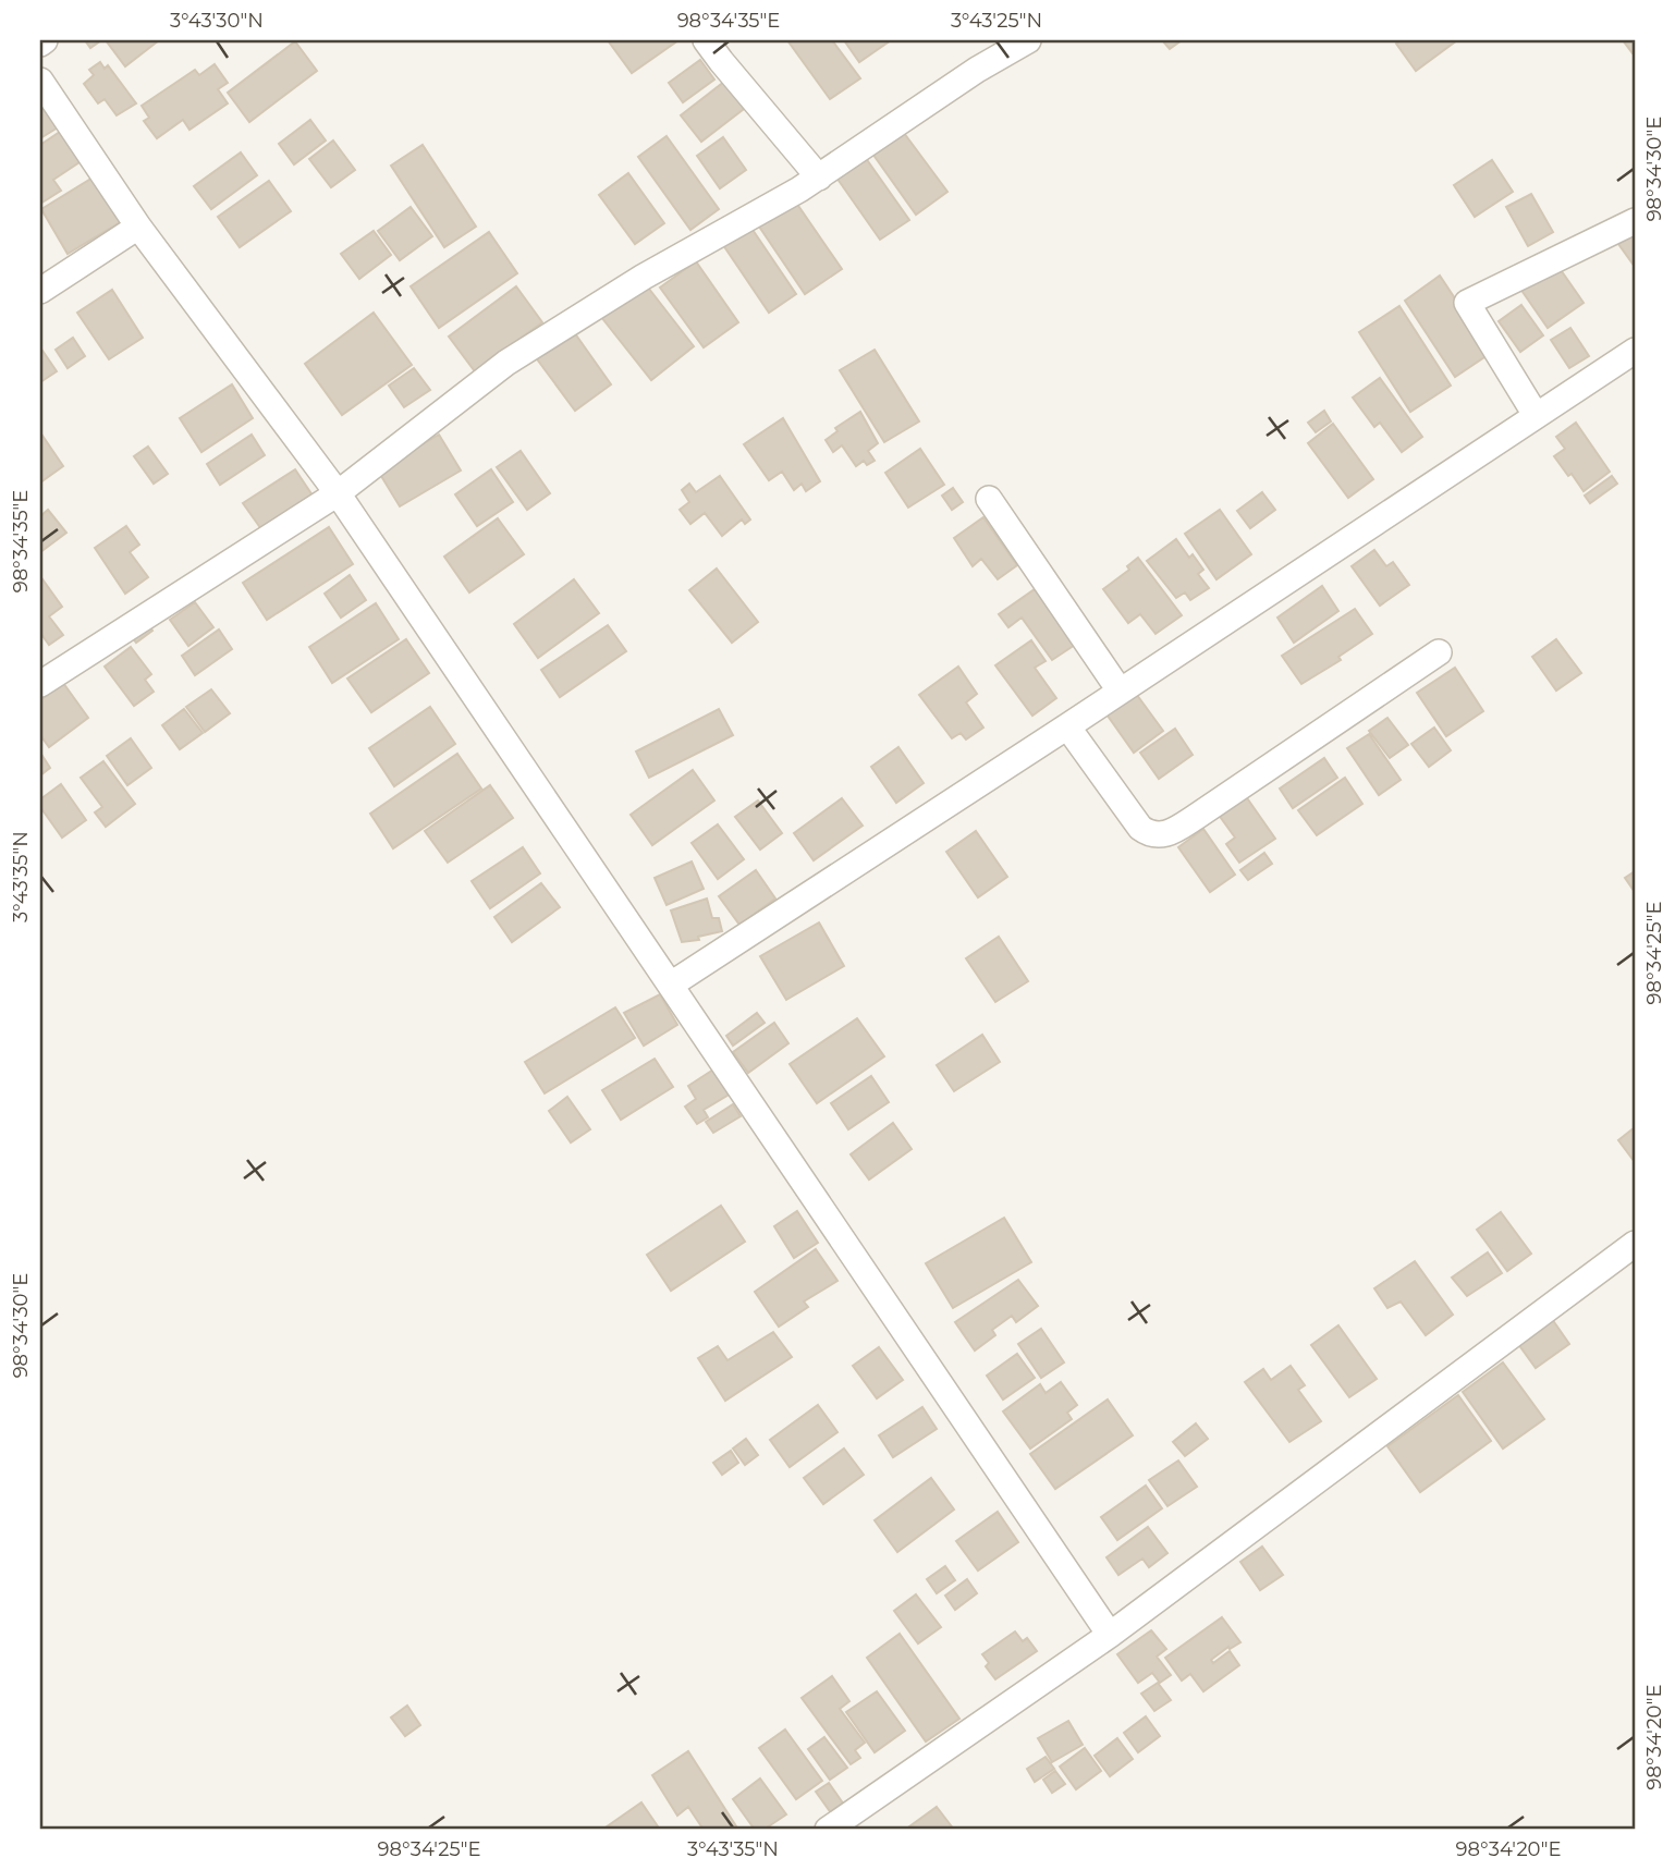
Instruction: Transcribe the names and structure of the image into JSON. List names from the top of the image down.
{
  "coordinates": [
    "3°43'30\"N",
    "98°34'35\"E",
    "3°43'25\"N",
    "98°34'30\"E",
    "3°43'35\"N",
    "98°34'25\"E",
    "98°34'20\"E"
  ]
}
